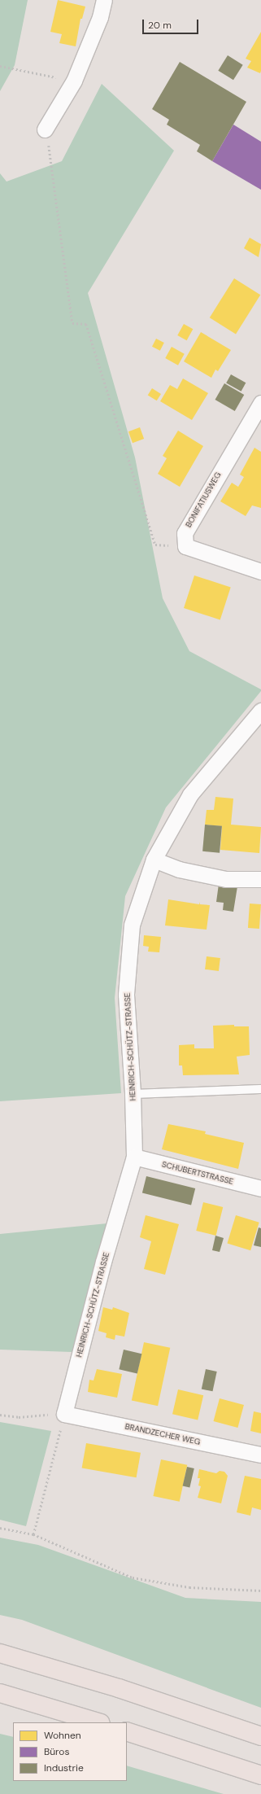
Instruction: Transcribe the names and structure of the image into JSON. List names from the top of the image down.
{
  "streets": {
    "street": [
      "BONIFATIUSWEG",
      "HEINRICH-SCHÜTZ-STRASSE",
      "SCHUBERTSTRASSE",
      "BRANDZECHER WEG"
    ]
  },
  "crossings": [
    ["HEINRICH-SCHÜTZ-STRASSE", "SCHUBERTSTRASSE"],
    ["HEINRICH-SCHÜTZ-STRASSE", "BRANDZECHER WEG"]
  ],
  "legend": ["Wohnen", "Büros", "Industrie"],
  "scale_bar": "20 m"
}
